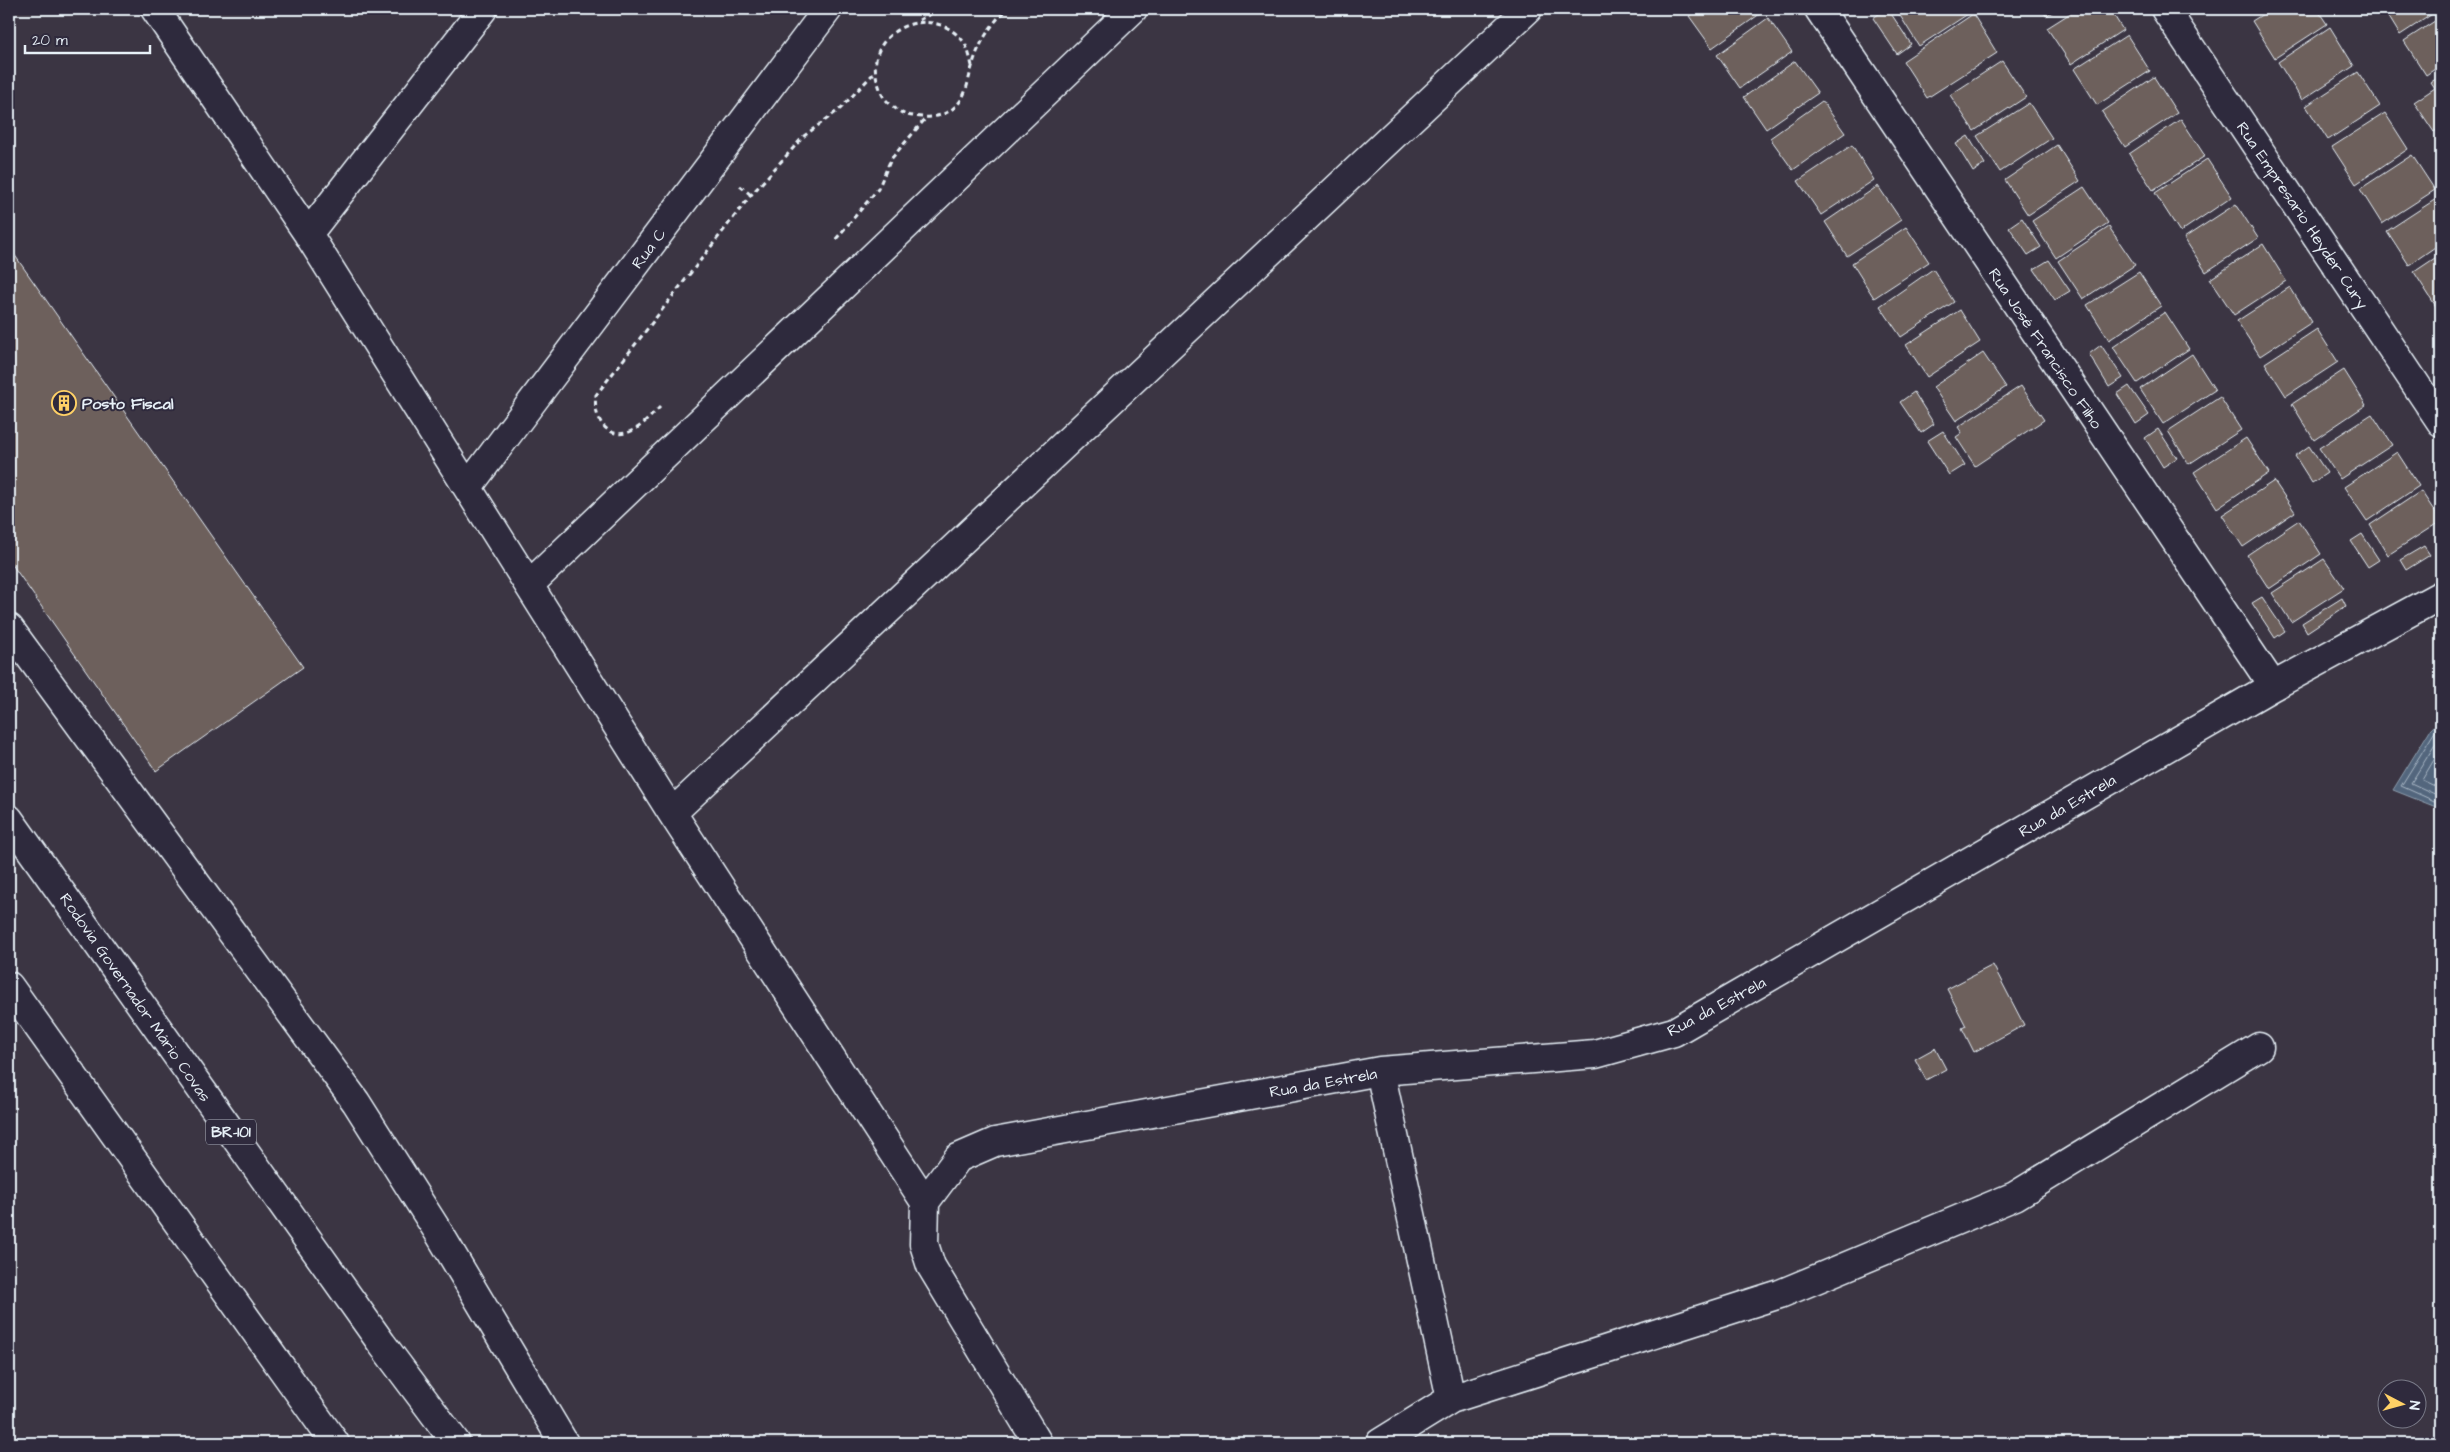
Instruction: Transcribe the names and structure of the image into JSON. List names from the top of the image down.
{
  "streets": {
    "main road": [
      "Rua Empresario Heyder Cury",
      "Rua C",
      "Rua José Francisco Filho",
      "Rua da Estrela",
      "Rodovia Governador Mário Covas",
      "BR-101"
    ]
  },
  "crossings": [
    ["Rua José Francisco Filho", "Rua da Estrela"]
  ],
  "places": {
    "building": ["Posto Fiscal"]
  },
  "scale_bar": "20 m",
  "north": "right"
}
